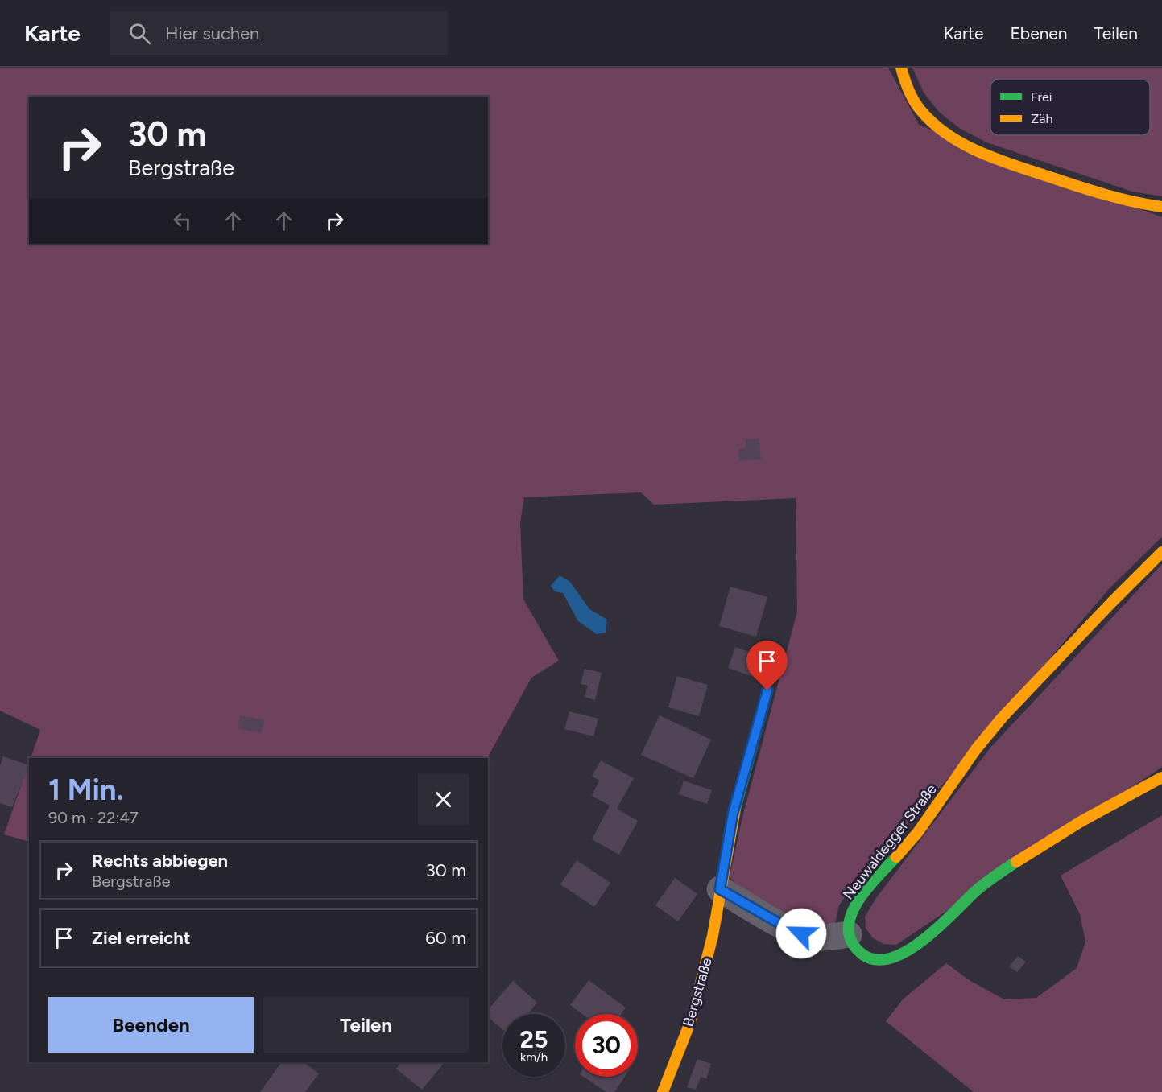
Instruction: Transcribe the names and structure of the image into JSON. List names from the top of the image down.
{
  "streets": {
    "main road": ["Neuwaldegger Straße", "Bergstraße"]
  },
  "legend": ["Frei", "Zäh"],
  "page": {
    "header": "Karte",
    "search": "Hier suchen",
    "nav": ["Karte", "Ebenen", "Teilen"],
    "turn": ["30 m", "Bergstraße"],
    "heading": ["1 Min.", "90 m · 22:47"],
    "list": [
      {
        "name": "Rechts abbiegen",
        "note": "Bergstraße",
        "value": "30 m"
      },
      {
        "name": "Ziel erreicht",
        "value": "60 m"
      }
    ],
    "buttons": ["Beenden", "Teilen"],
    "speed": "25 km/h",
    "limit": "30"
  }
}
